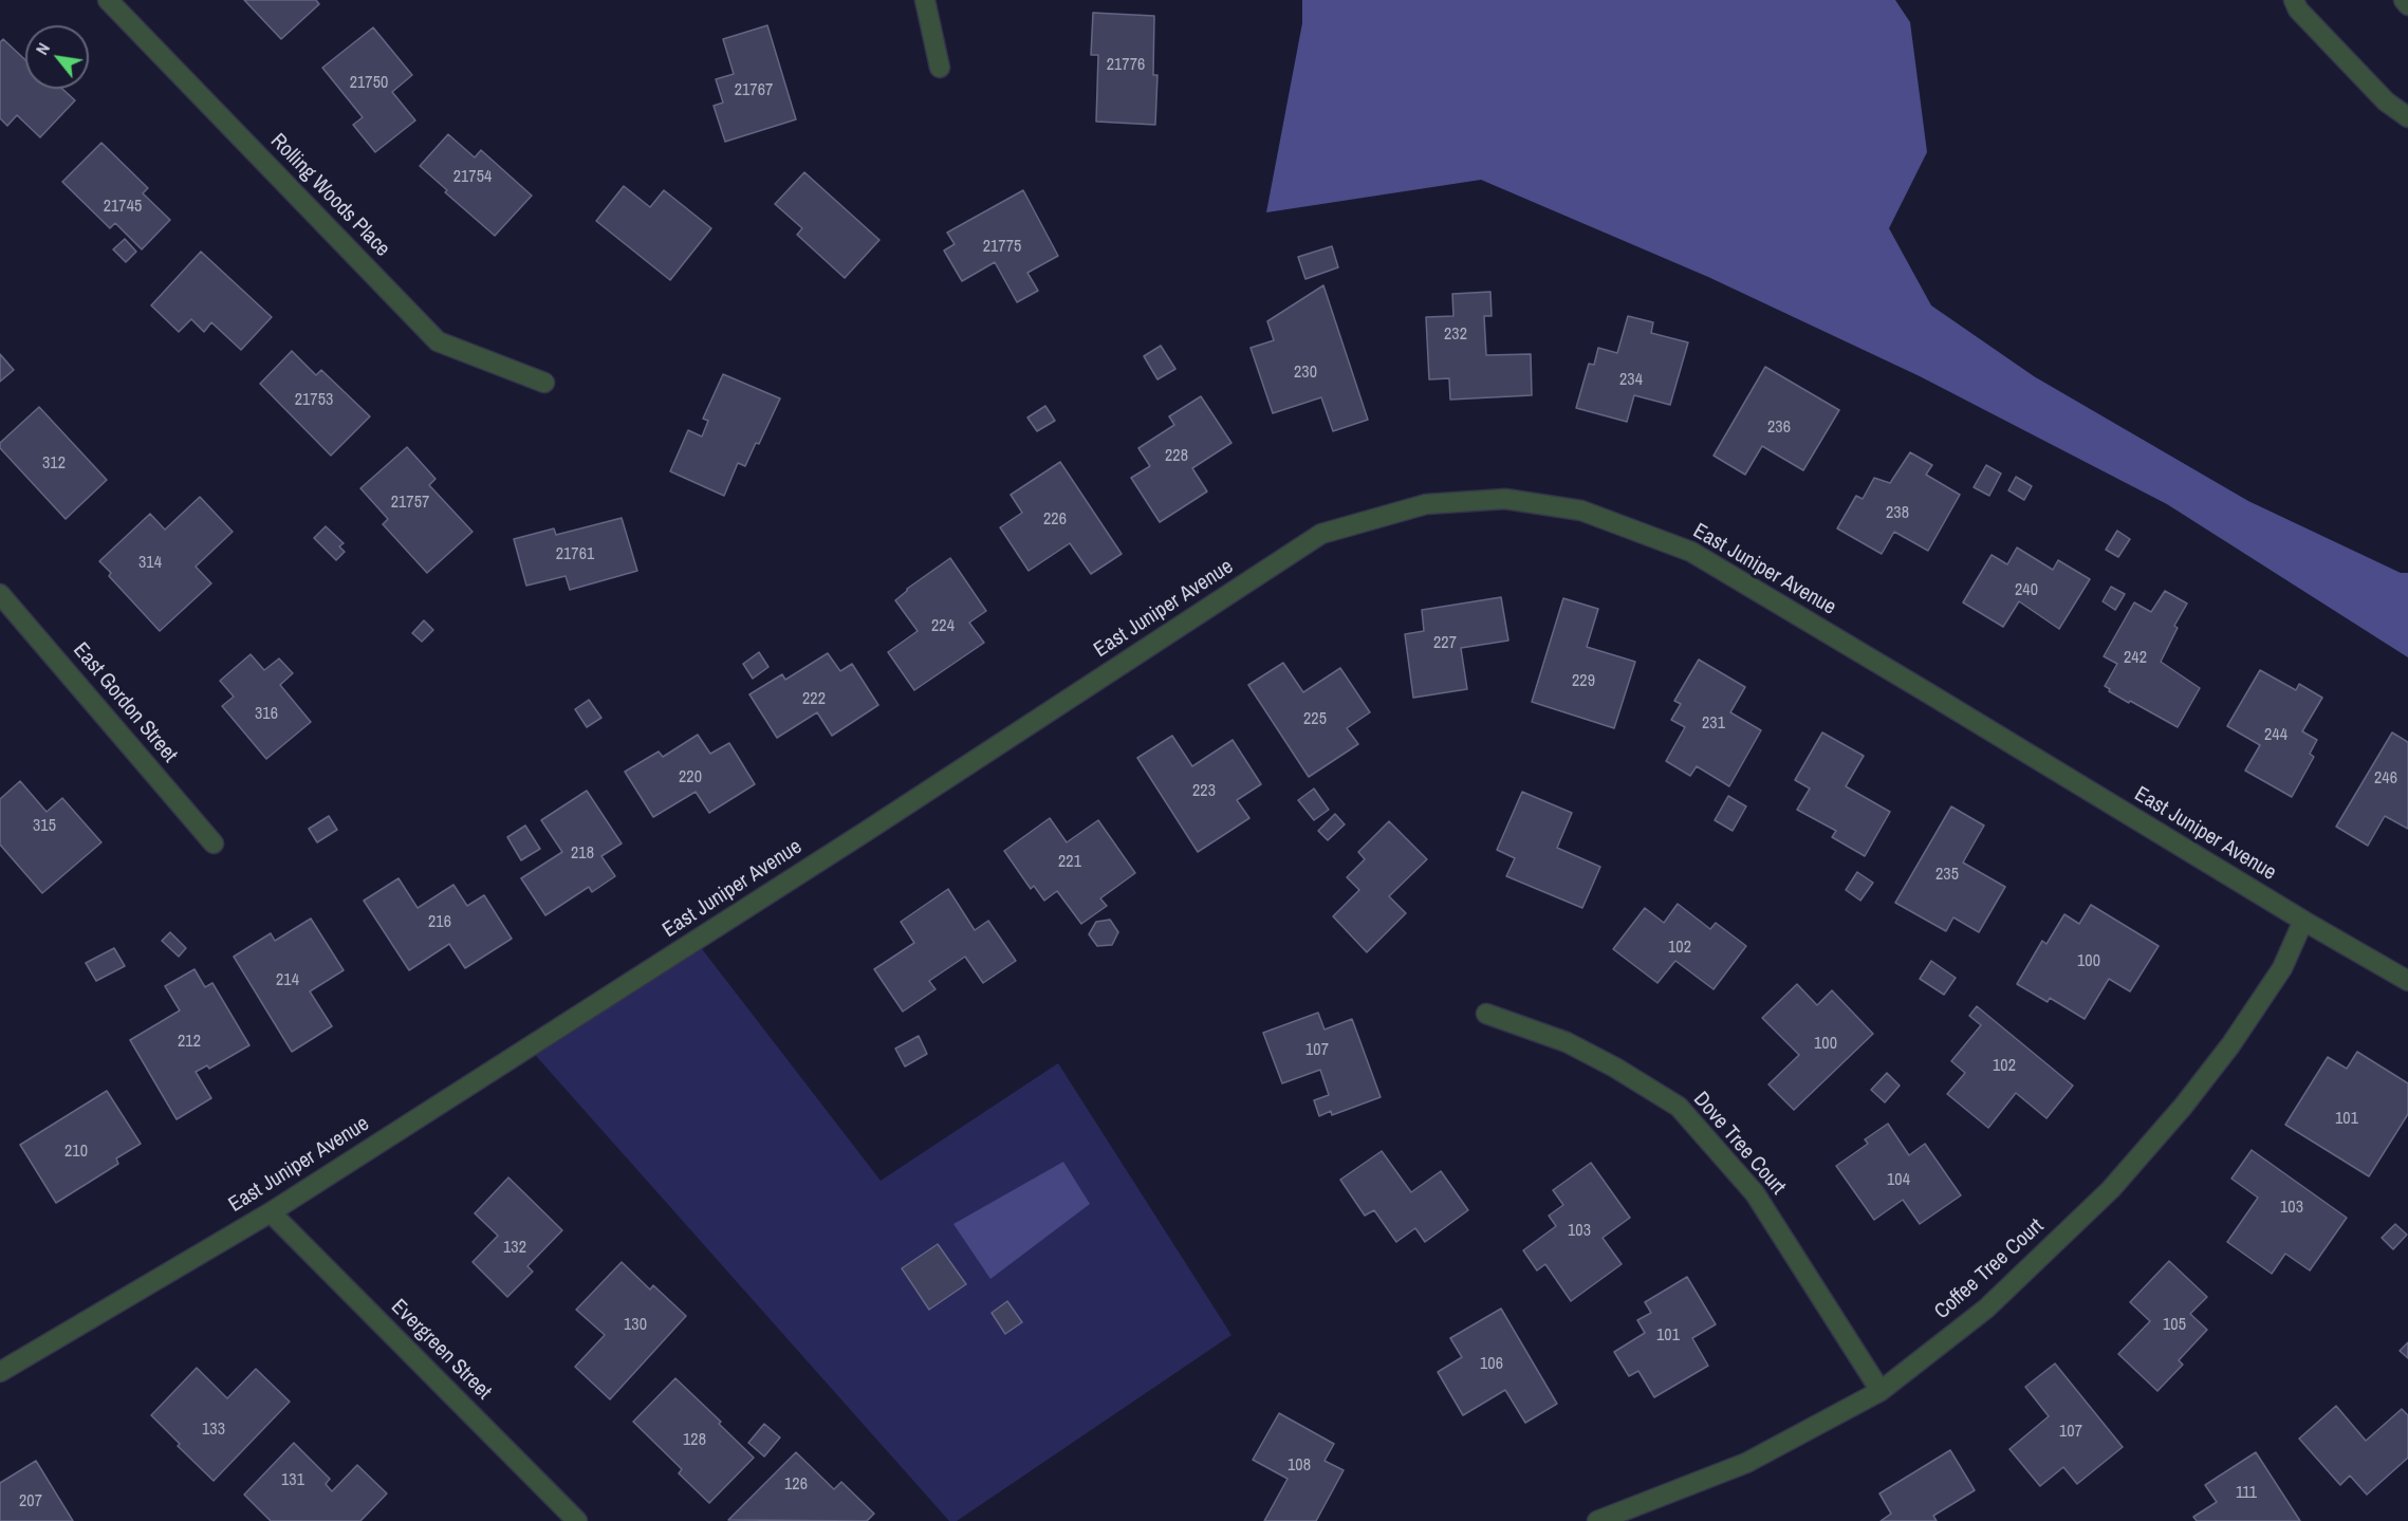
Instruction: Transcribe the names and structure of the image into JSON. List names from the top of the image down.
{
  "streets": {
    "street": [
      "Rolling Woods Place",
      "East Juniper Avenue",
      "East Gordon Street",
      "Dove Tree Court",
      "Coffee Tree Court",
      "Evergreen Street"
    ]
  },
  "crossings": [
    ["East Juniper Avenue", "Coffee Tree Court"],
    ["East Juniper Avenue", "Evergreen Street"],
    ["Dove Tree Court", "Coffee Tree Court"]
  ],
  "house_numbers": [
    "21776",
    "21750",
    "21767",
    "21754",
    "21745",
    "21775",
    "232",
    "230",
    "234",
    "21753",
    "236",
    "228",
    "312",
    "21757",
    "238",
    "226",
    "21761",
    "314",
    "240",
    "224",
    "227",
    "242",
    "229",
    "222",
    "316",
    "225",
    "231",
    "244",
    "220",
    "246",
    "223",
    "315",
    "218",
    "221",
    "235",
    "216",
    "102",
    "100",
    "214",
    "212",
    "100",
    "107",
    "102",
    "101",
    "210",
    "104",
    "103",
    "103",
    "132",
    "130",
    "105",
    "101",
    "106",
    "133",
    "107",
    "128",
    "108",
    "131",
    "126",
    "111",
    "207"
  ],
  "north": "top left"
}
